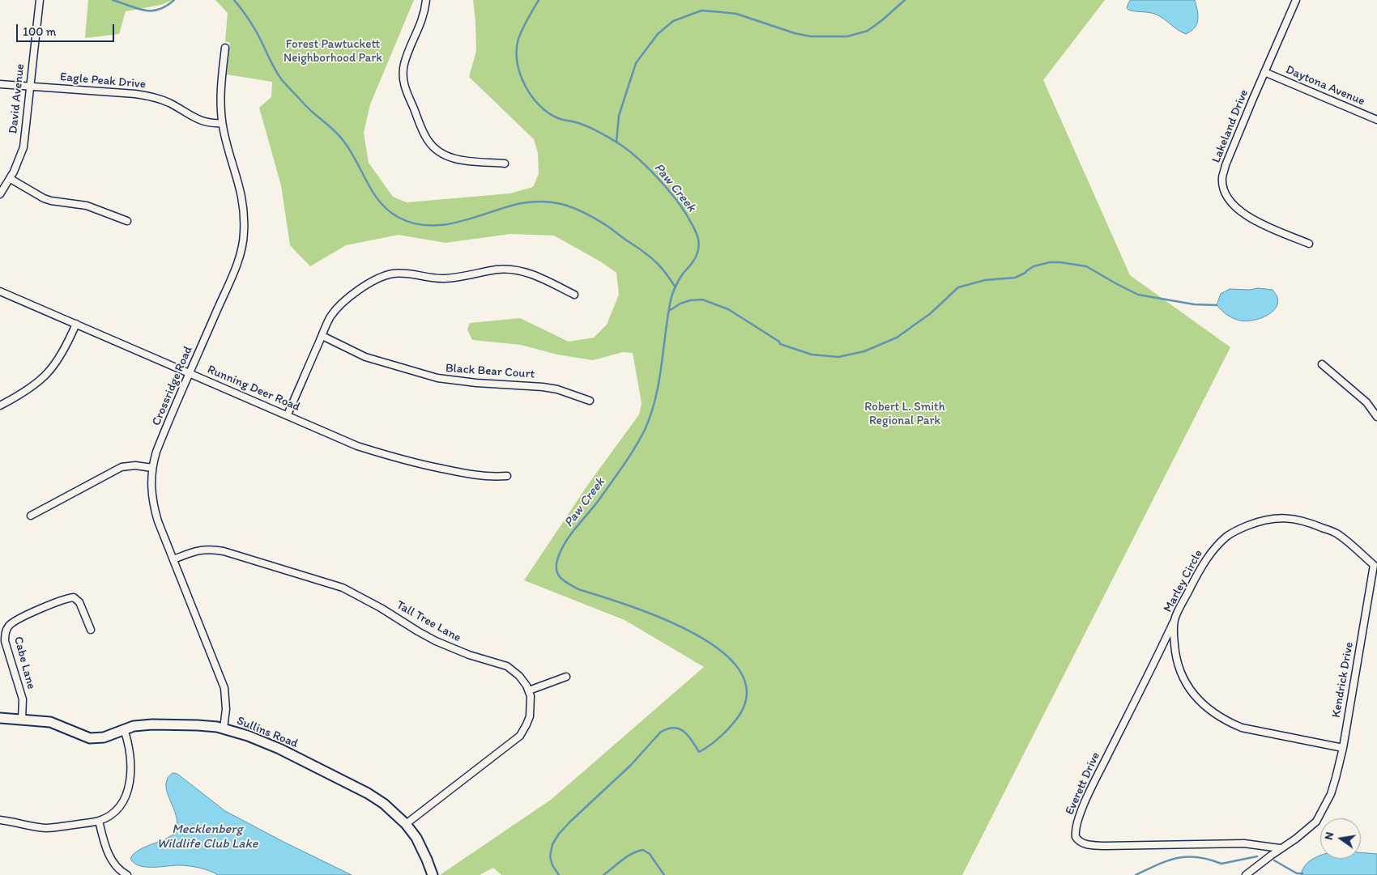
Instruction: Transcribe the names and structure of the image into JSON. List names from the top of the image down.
{
  "streets": {
    "street": [
      "Eagle Peak Drive",
      "Daytona Avenue",
      "David Avenue",
      "Lakeland Drive",
      "Black Bear Court",
      "Crossridge Road",
      "Running Deer Road",
      "Marley Circle",
      "Tall Tree Lane",
      "Cabe Lane",
      "Kendrick Drive",
      "Sullins Road",
      "Everett Drive"
    ]
  },
  "crossings": [
    ["Eagle Peak Drive", "David Avenue"],
    ["Eagle Peak Drive", "Crossridge Road"],
    ["Daytona Avenue", "Lakeland Drive"],
    ["Crossridge Road", "Running Deer Road"],
    ["Crossridge Road", "Tall Tree Lane"],
    ["Crossridge Road", "Sullins Road"],
    ["Marley Circle", "Kendrick Drive"],
    ["Marley Circle", "Everett Drive"],
    ["Cabe Lane", "Sullins Road"],
    ["Kendrick Drive", "Everett Drive"]
  ],
  "water": ["Paw Creek", "Mecklenberg Wildlife Club Lake"],
  "parks": ["Forest Pawtuckett Neighborhood Park", "Robert L. Smith Regional Park"],
  "scale_bar": "100 m",
  "north": "left"
}
